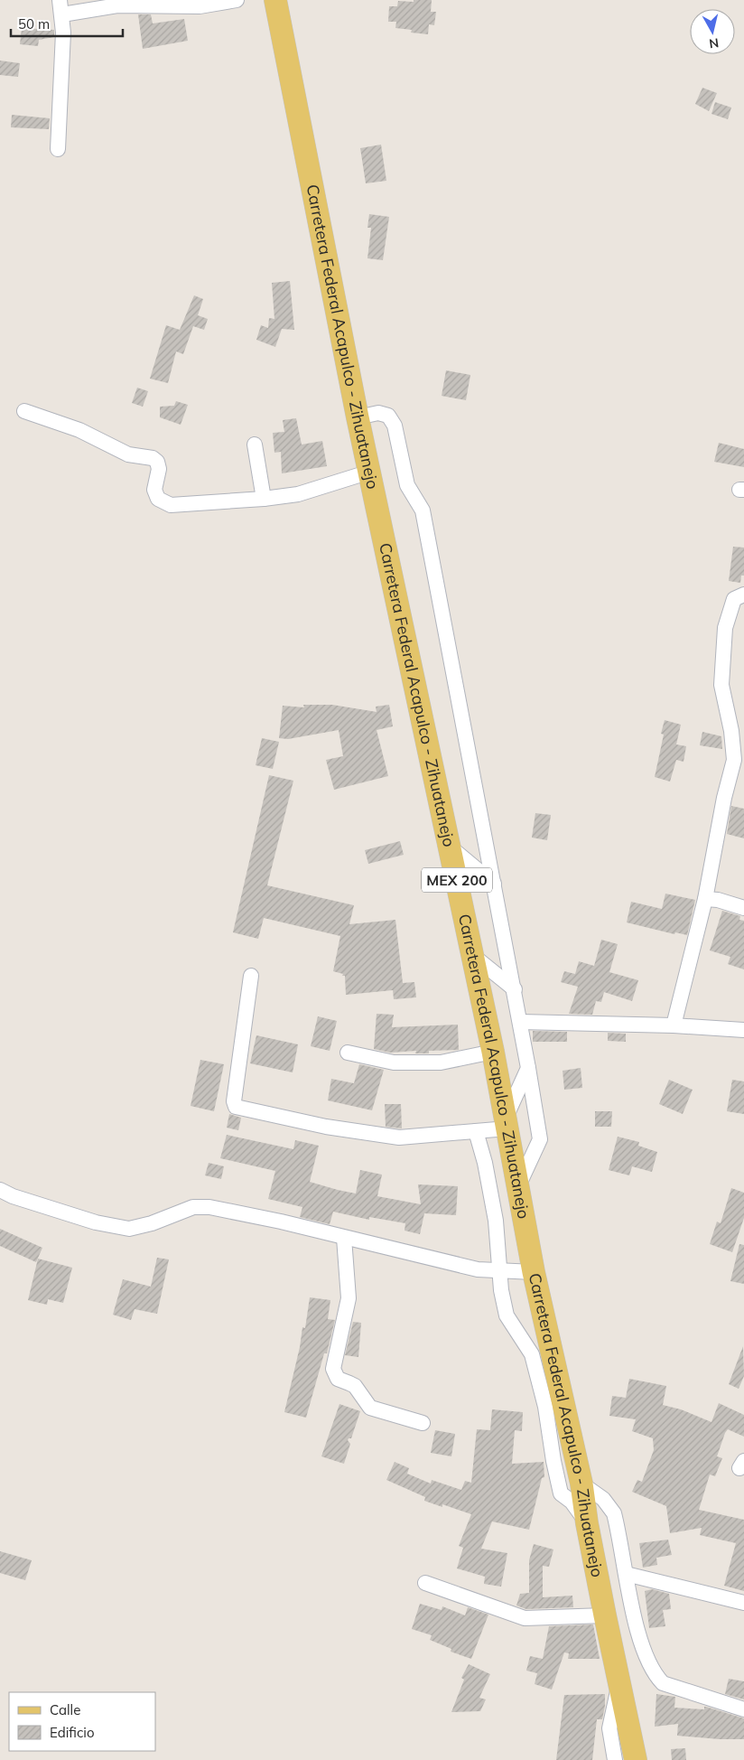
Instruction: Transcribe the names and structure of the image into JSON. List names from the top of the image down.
{
  "streets": {
    "main road": ["Carretera Federal Acapulco - Zihuatanejo", "MEX 200"]
  },
  "legend": ["Calle", "Edificio"],
  "scale_bar": "50 m",
  "north": "bottom"
}
